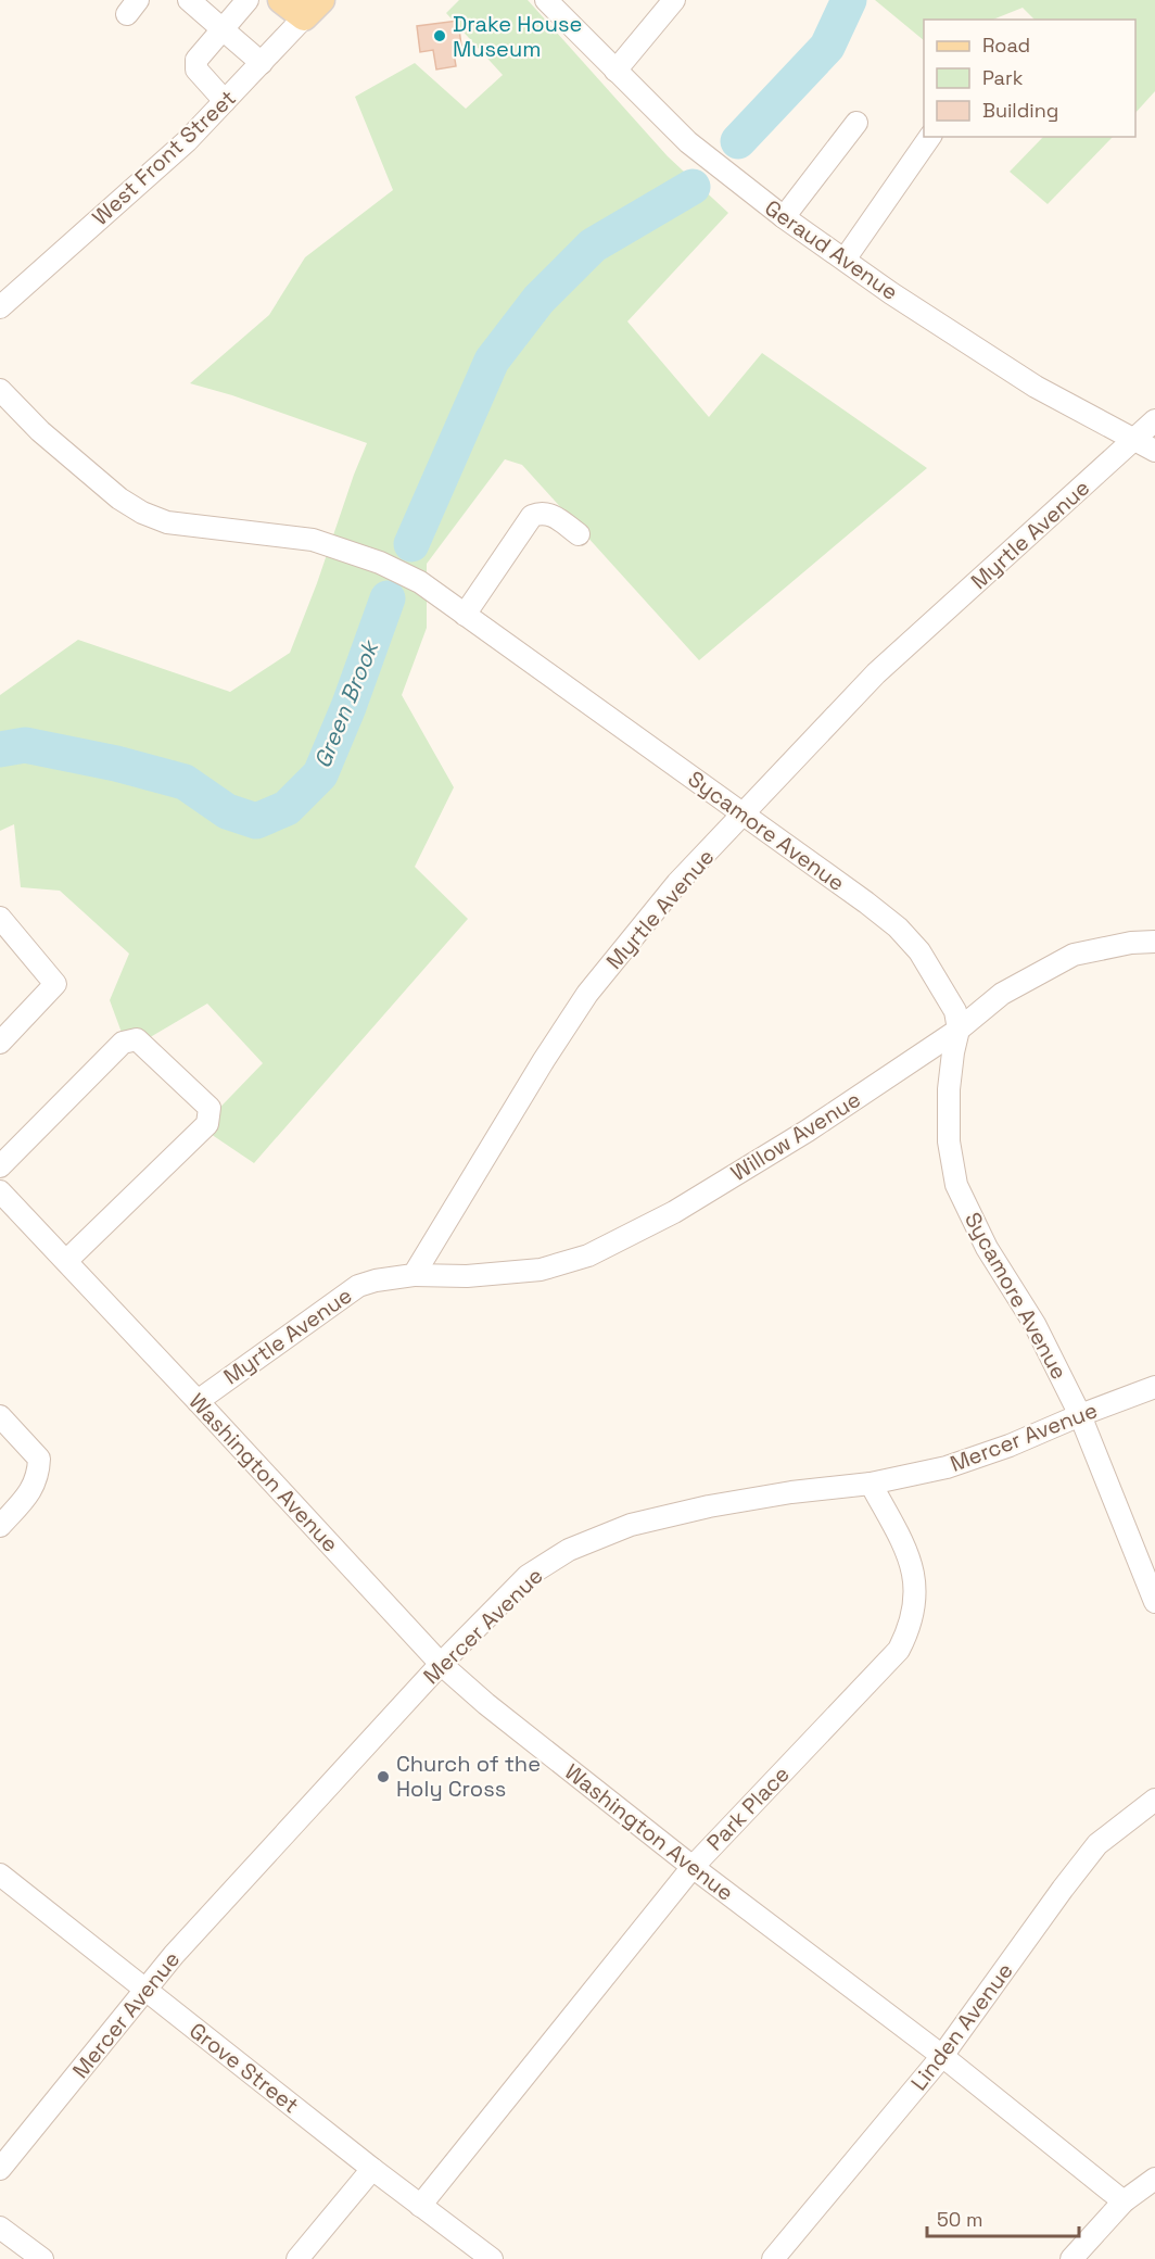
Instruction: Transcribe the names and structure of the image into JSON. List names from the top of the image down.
{
  "streets": {
    "street": [
      "West Front Street",
      "Geraud Avenue",
      "Myrtle Avenue",
      "Sycamore Avenue",
      "Willow Avenue",
      "Mercer Avenue",
      "Washington Avenue",
      "Park Place",
      "Linden Avenue",
      "Grove Street"
    ]
  },
  "crossings": [
    ["Geraud Avenue", "Myrtle Avenue"],
    ["Myrtle Avenue", "Sycamore Avenue"],
    ["Myrtle Avenue", "Willow Avenue"],
    ["Myrtle Avenue", "Washington Avenue"],
    ["Sycamore Avenue", "Willow Avenue"],
    ["Sycamore Avenue", "Mercer Avenue"],
    ["Mercer Avenue", "Washington Avenue"],
    ["Mercer Avenue", "Park Place"],
    ["Mercer Avenue", "Grove Street"],
    ["Washington Avenue", "Park Place"],
    ["Washington Avenue", "Linden Avenue"],
    ["Park Place", "Grove Street"]
  ],
  "water": ["Green Brook"],
  "places": ["Drake House Museum", "Church of the Holy Cross"],
  "legend": ["Road", "Park", "Building"],
  "scale_bar": "50 m"
}
